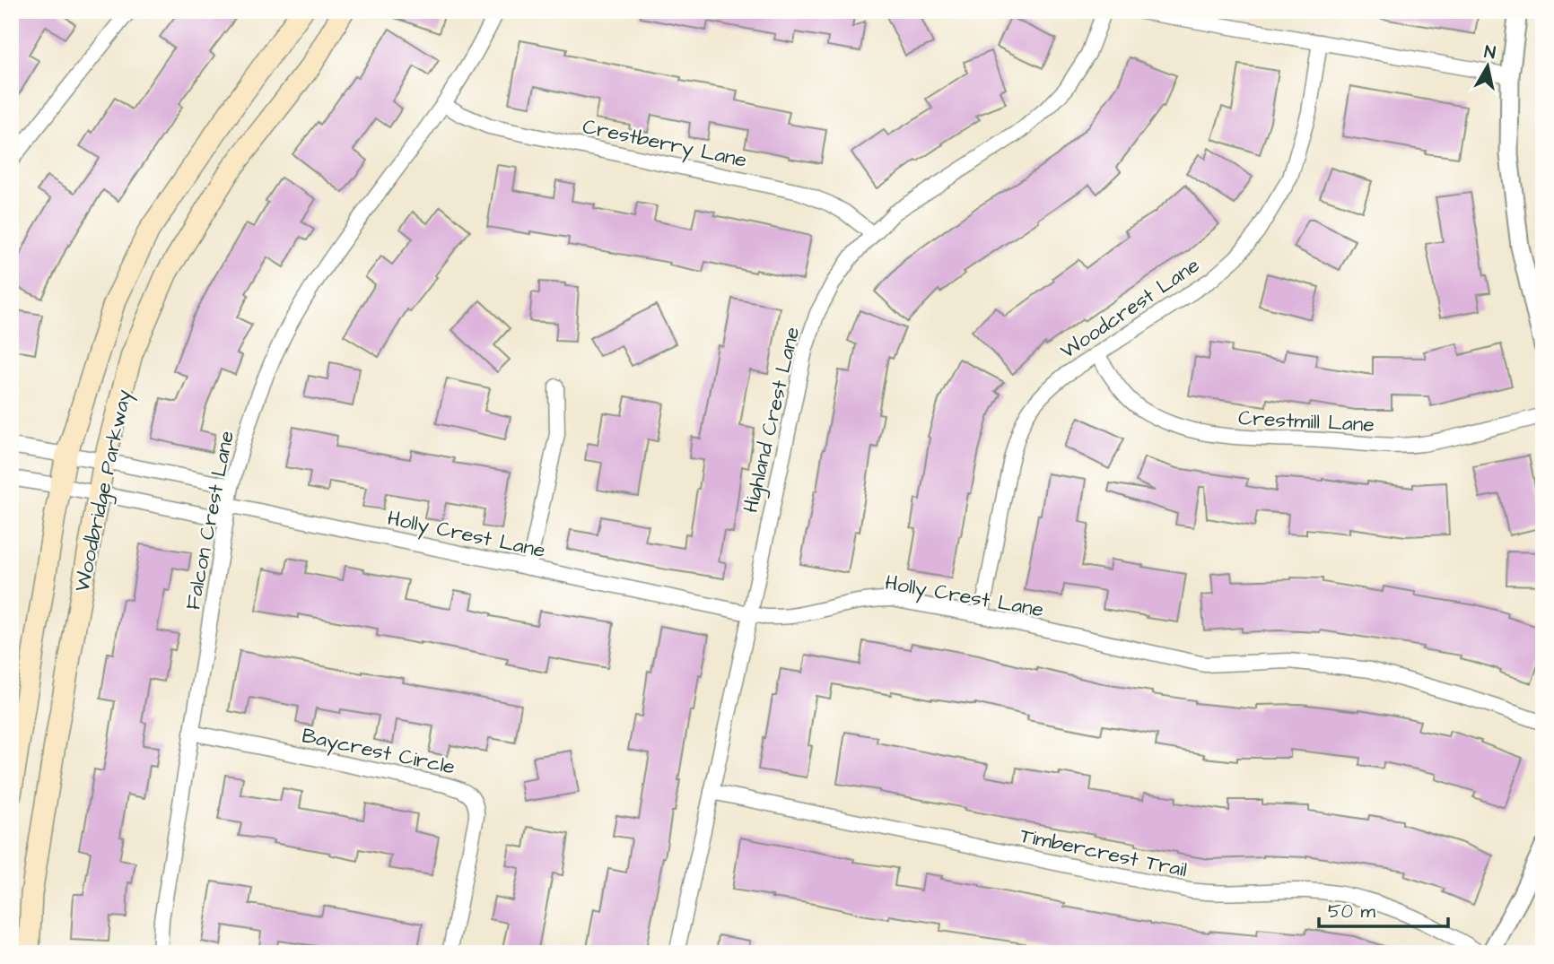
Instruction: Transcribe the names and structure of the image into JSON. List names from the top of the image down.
{
  "streets": {
    "main road": ["Woodbridge Parkway"],
    "street": [
      "Crestberry Lane",
      "Woodcrest Lane",
      "Highland Crest Lane",
      "Crestmill Lane",
      "Falcon Crest Lane",
      "Holly Crest Lane",
      "Baycrest Circle",
      "Timbercrest Trail"
    ]
  },
  "crossings": [
    ["Crestberry Lane", "Highland Crest Lane"],
    ["Crestberry Lane", "Falcon Crest Lane"],
    ["Woodcrest Lane", "Crestmill Lane"],
    ["Woodcrest Lane", "Holly Crest Lane"],
    ["Highland Crest Lane", "Holly Crest Lane"],
    ["Highland Crest Lane", "Timbercrest Trail"],
    ["Falcon Crest Lane", "Holly Crest Lane"],
    ["Falcon Crest Lane", "Baycrest Circle"]
  ],
  "scale_bar": "50 m",
  "north": "top"
}
